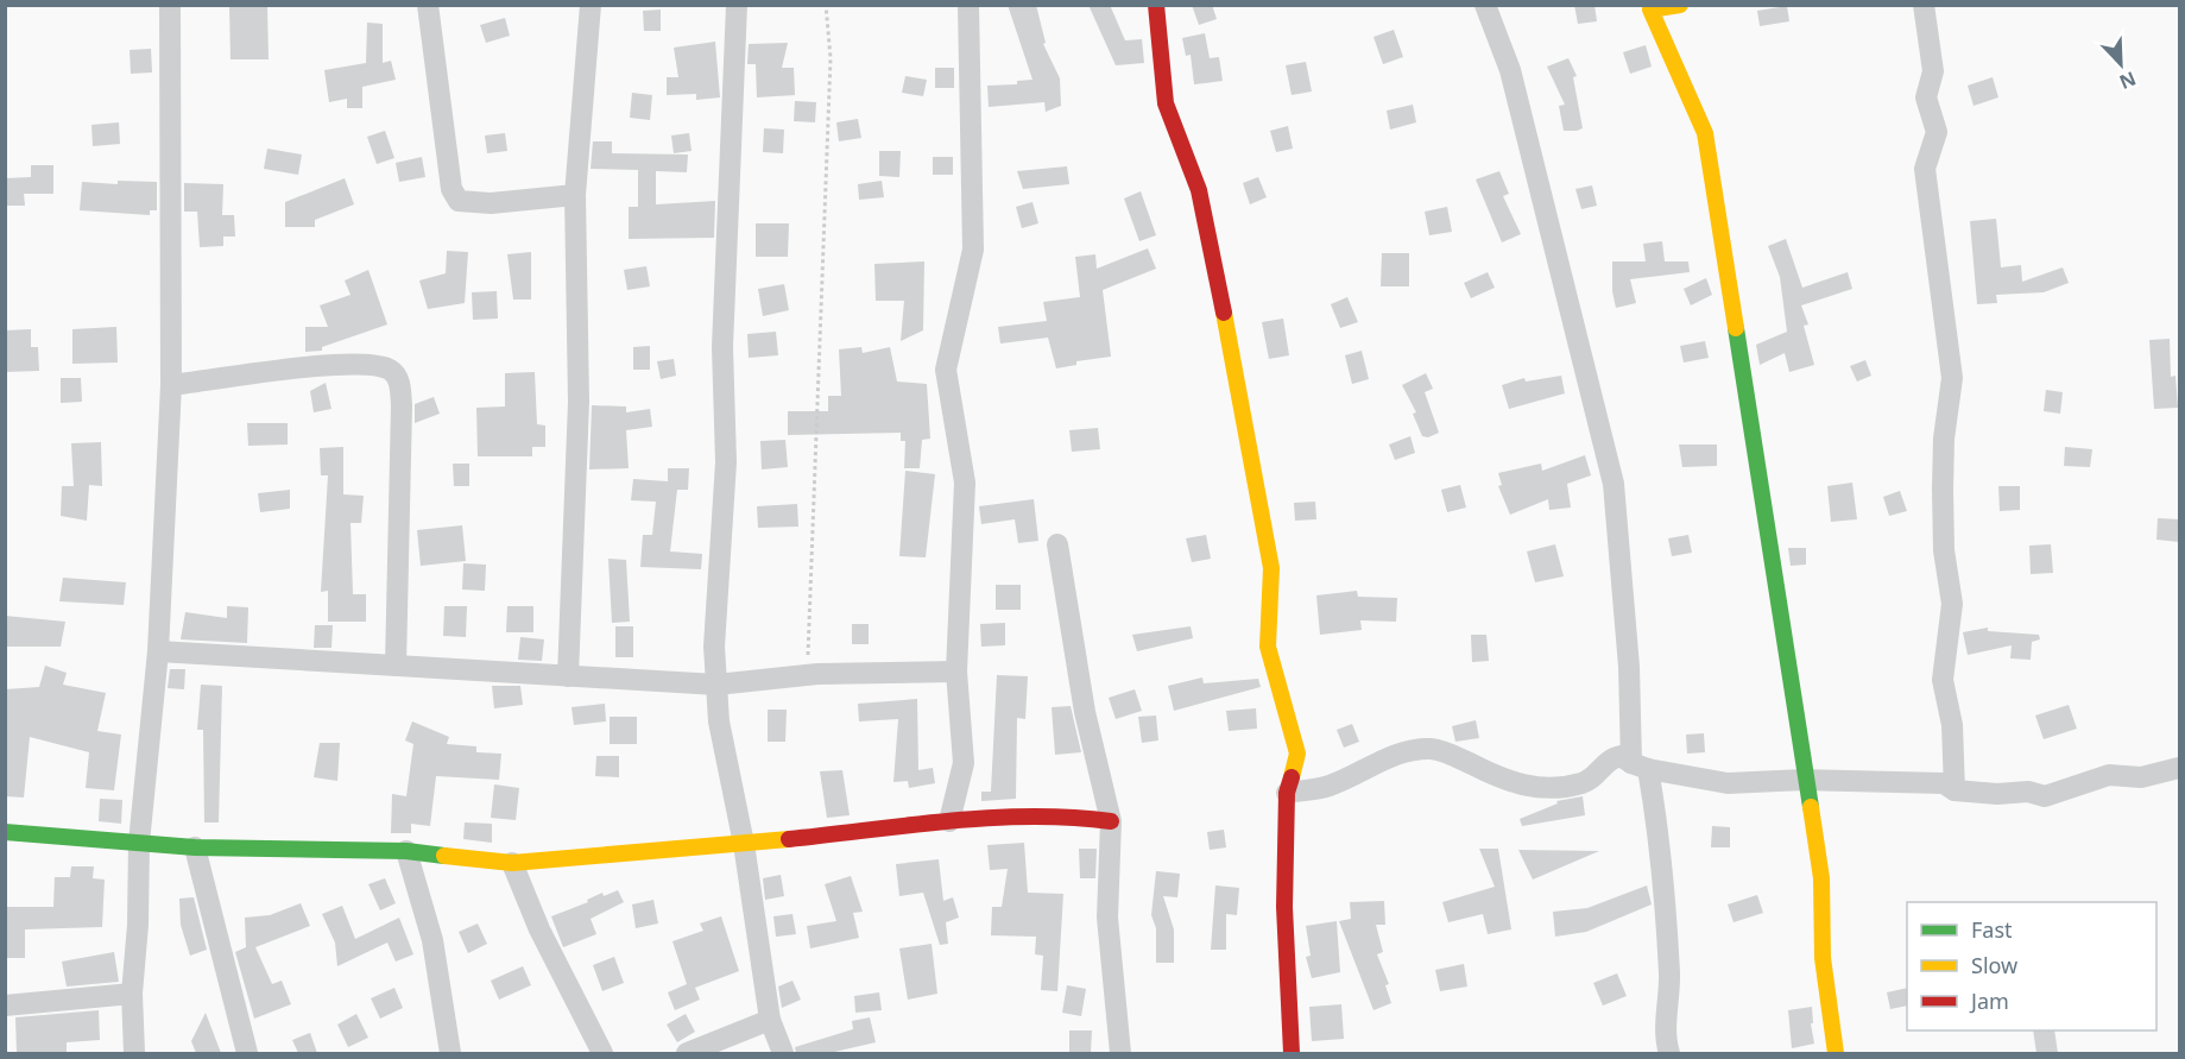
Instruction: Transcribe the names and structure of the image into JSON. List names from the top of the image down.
{
  "legend": ["Fast", "Slow", "Jam"],
  "north": "bottom right"
}
